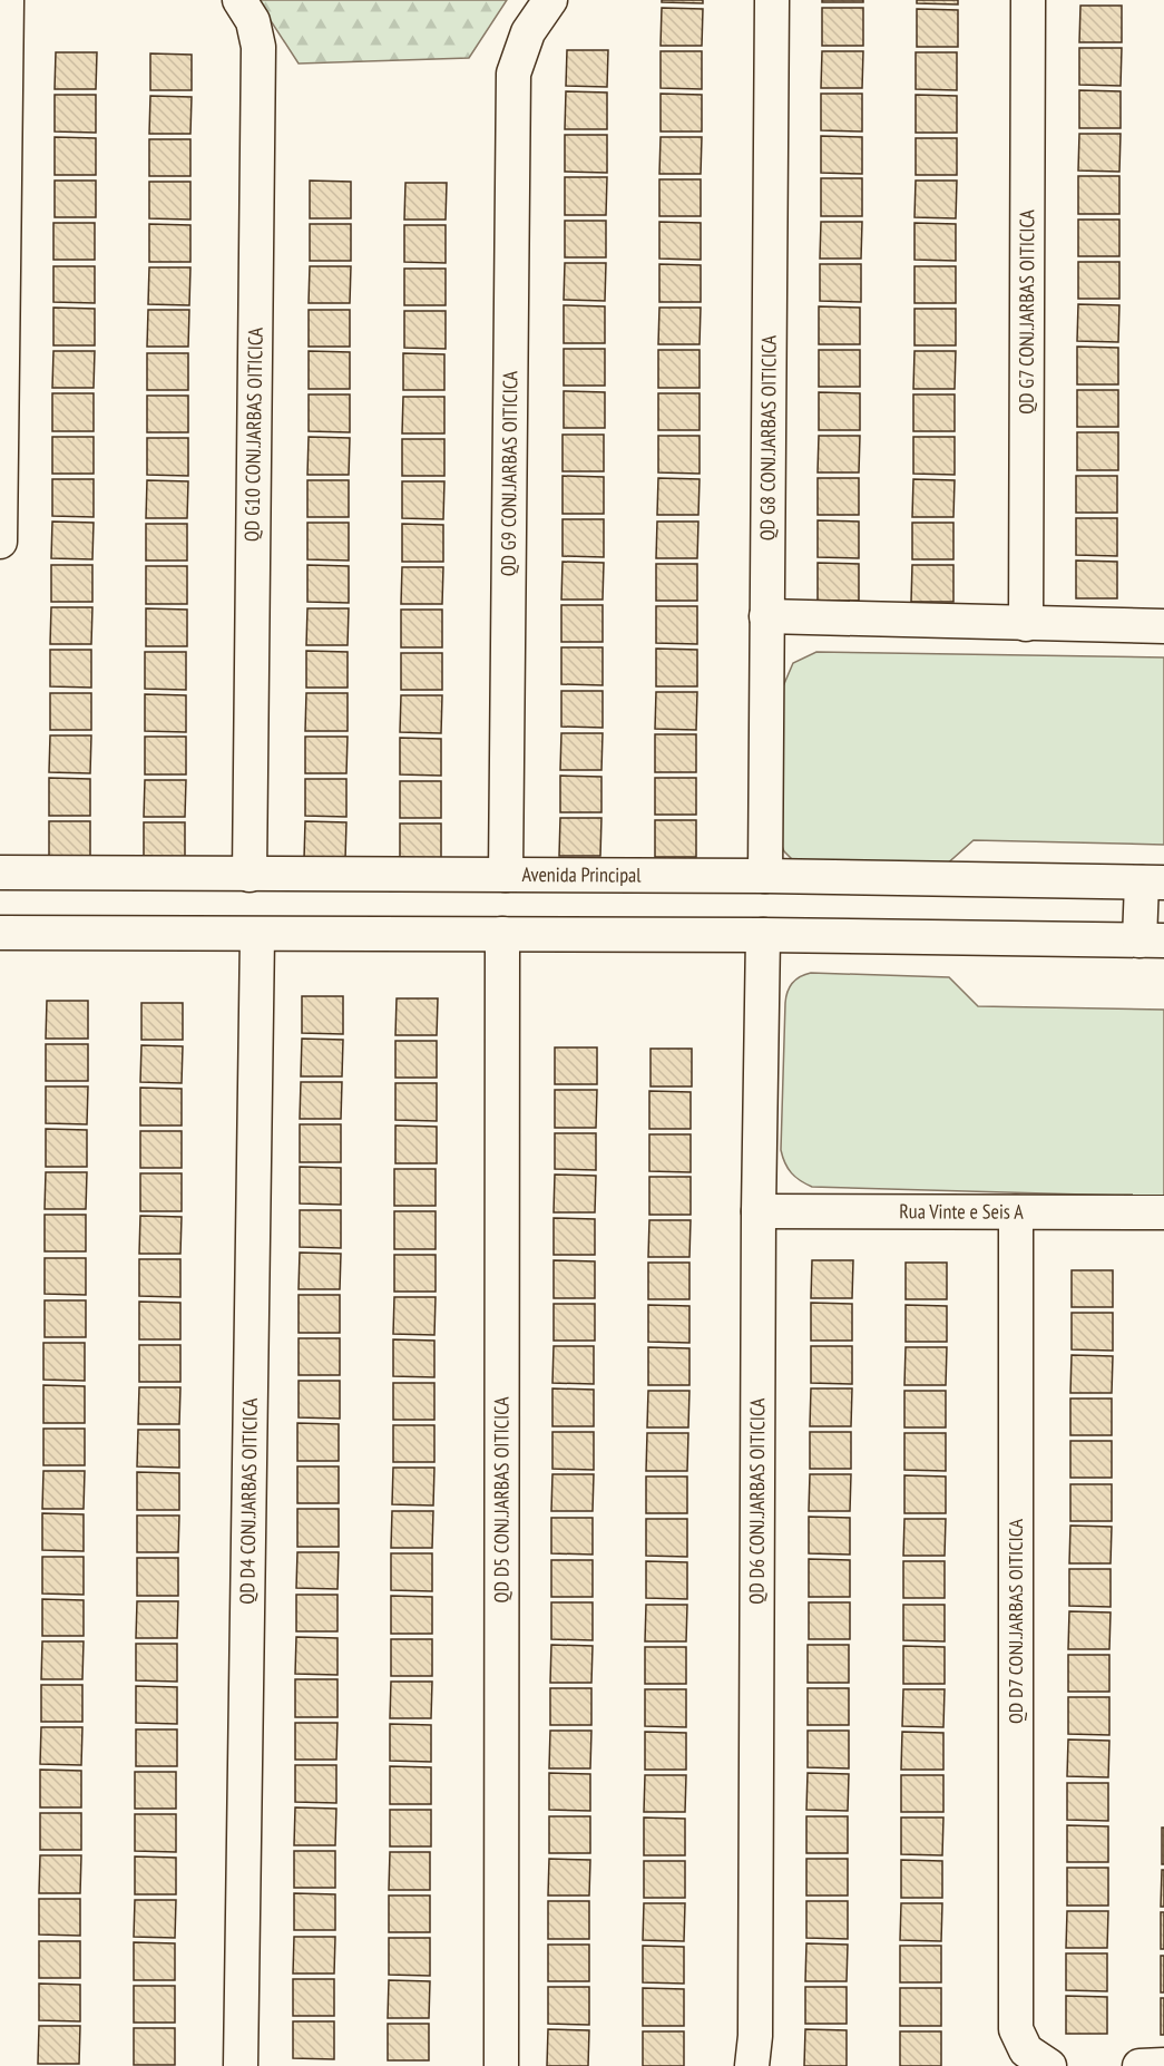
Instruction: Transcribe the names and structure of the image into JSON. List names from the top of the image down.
{
  "streets": {
    "street": [
      "QD G7 CONJ.JARBAS OITICICA",
      "QD G10 CONJ.JARBAS OITICICA",
      "QD G8 CONJ.JARBAS OITICICA",
      "QD G9 CONJ.JARBAS OITICICA",
      "Avenida Principal",
      "Rua Vinte e Seis A",
      "QD D5 CONJ.JARBAS OITICICA",
      "QD D4 CONJ.JARBAS OITICICA",
      "QD D6 CONJ.JARBAS OITICICA",
      "QD D7 CONJ.JARBAS OITICICA"
    ]
  },
  "crossings": [
    ["QD G10 CONJ.JARBAS OITICICA", "Avenida Principal"],
    ["QD G8 CONJ.JARBAS OITICICA", "Avenida Principal"],
    ["QD G9 CONJ.JARBAS OITICICA", "Avenida Principal"],
    ["Rua Vinte e Seis A", "QD D6 CONJ.JARBAS OITICICA"],
    ["Rua Vinte e Seis A", "QD D7 CONJ.JARBAS OITICICA"]
  ]
}
